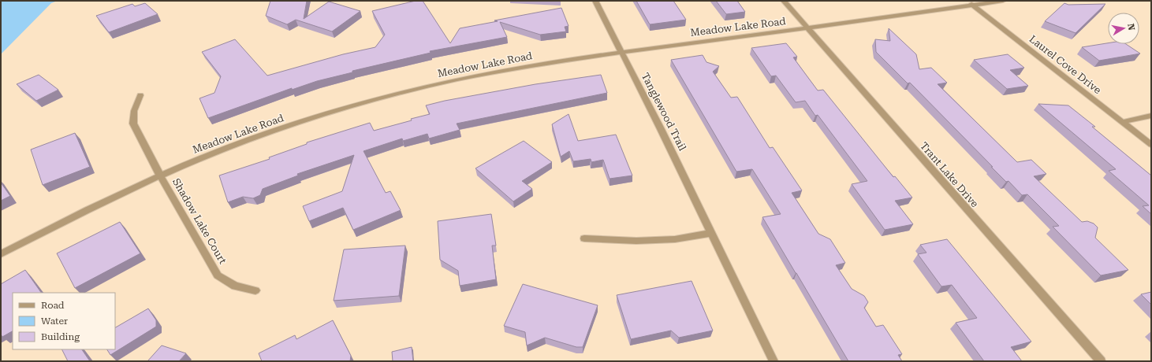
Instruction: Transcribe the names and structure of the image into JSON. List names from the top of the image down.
{
  "streets": {
    "street": [
      "Meadow Lake Road",
      "Laurel Cove Drive",
      "Tanglewood Trail",
      "Trant Lake Drive",
      "Shadow Lake Court"
    ]
  },
  "crossings": [
    ["Meadow Lake Road", "Laurel Cove Drive"],
    ["Meadow Lake Road", "Tanglewood Trail"],
    ["Meadow Lake Road", "Trant Lake Drive"],
    ["Meadow Lake Road", "Shadow Lake Court"]
  ],
  "legend": ["Road", "Water", "Building"],
  "north": "right"
}
